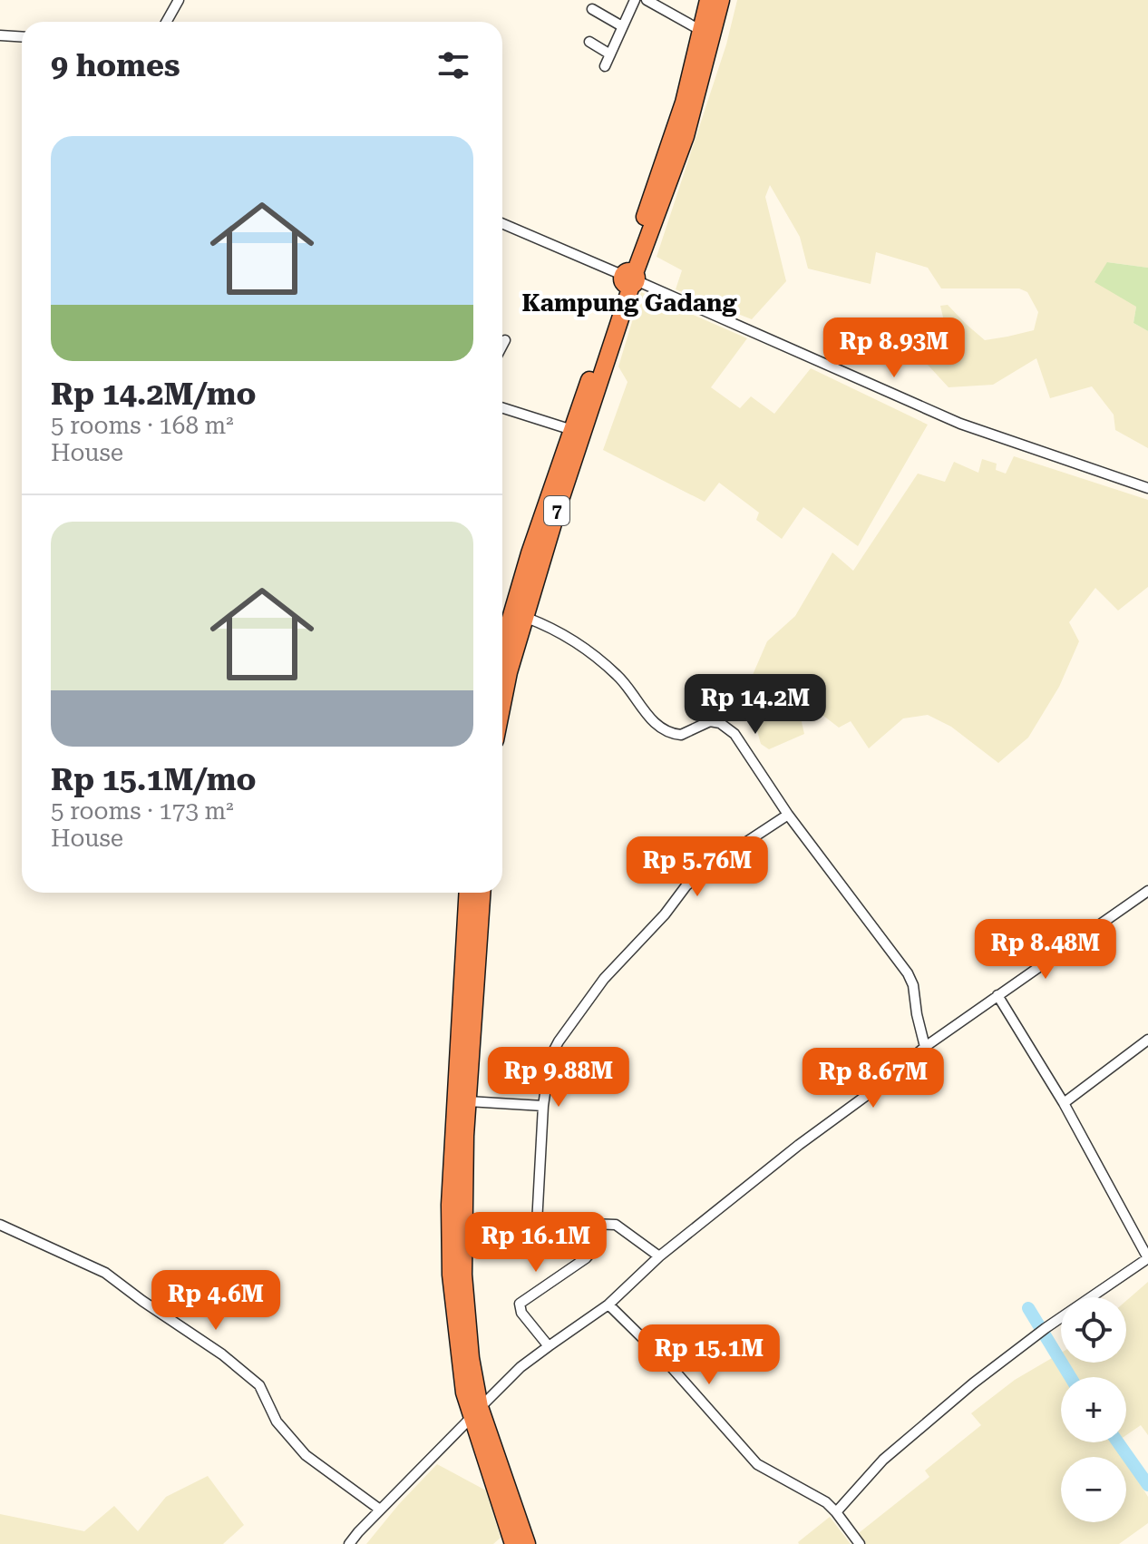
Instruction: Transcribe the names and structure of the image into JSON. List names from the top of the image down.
{
  "streets": {
    "highway": ["7"]
  },
  "districts": ["Kampung Gadang"],
  "page": {
    "heading": "9 homes",
    "list": [
      {
        "name": "Rp 14.2M/mo",
        "note": "5 rooms · 168 m² · House"
      },
      {
        "name": "Rp 15.1M/mo",
        "note": "5 rooms · 173 m² · House"
      }
    ],
    "price": [
      "Rp 8.93M",
      "Rp 14.2M",
      "Rp 5.76M",
      "Rp 8.48M",
      "Rp 9.88M",
      "Rp 8.67M",
      "Rp 16.1M",
      "Rp 4.6M",
      "Rp 15.1M"
    ],
    "map_buttons": ["+", "−"]
  }
}
